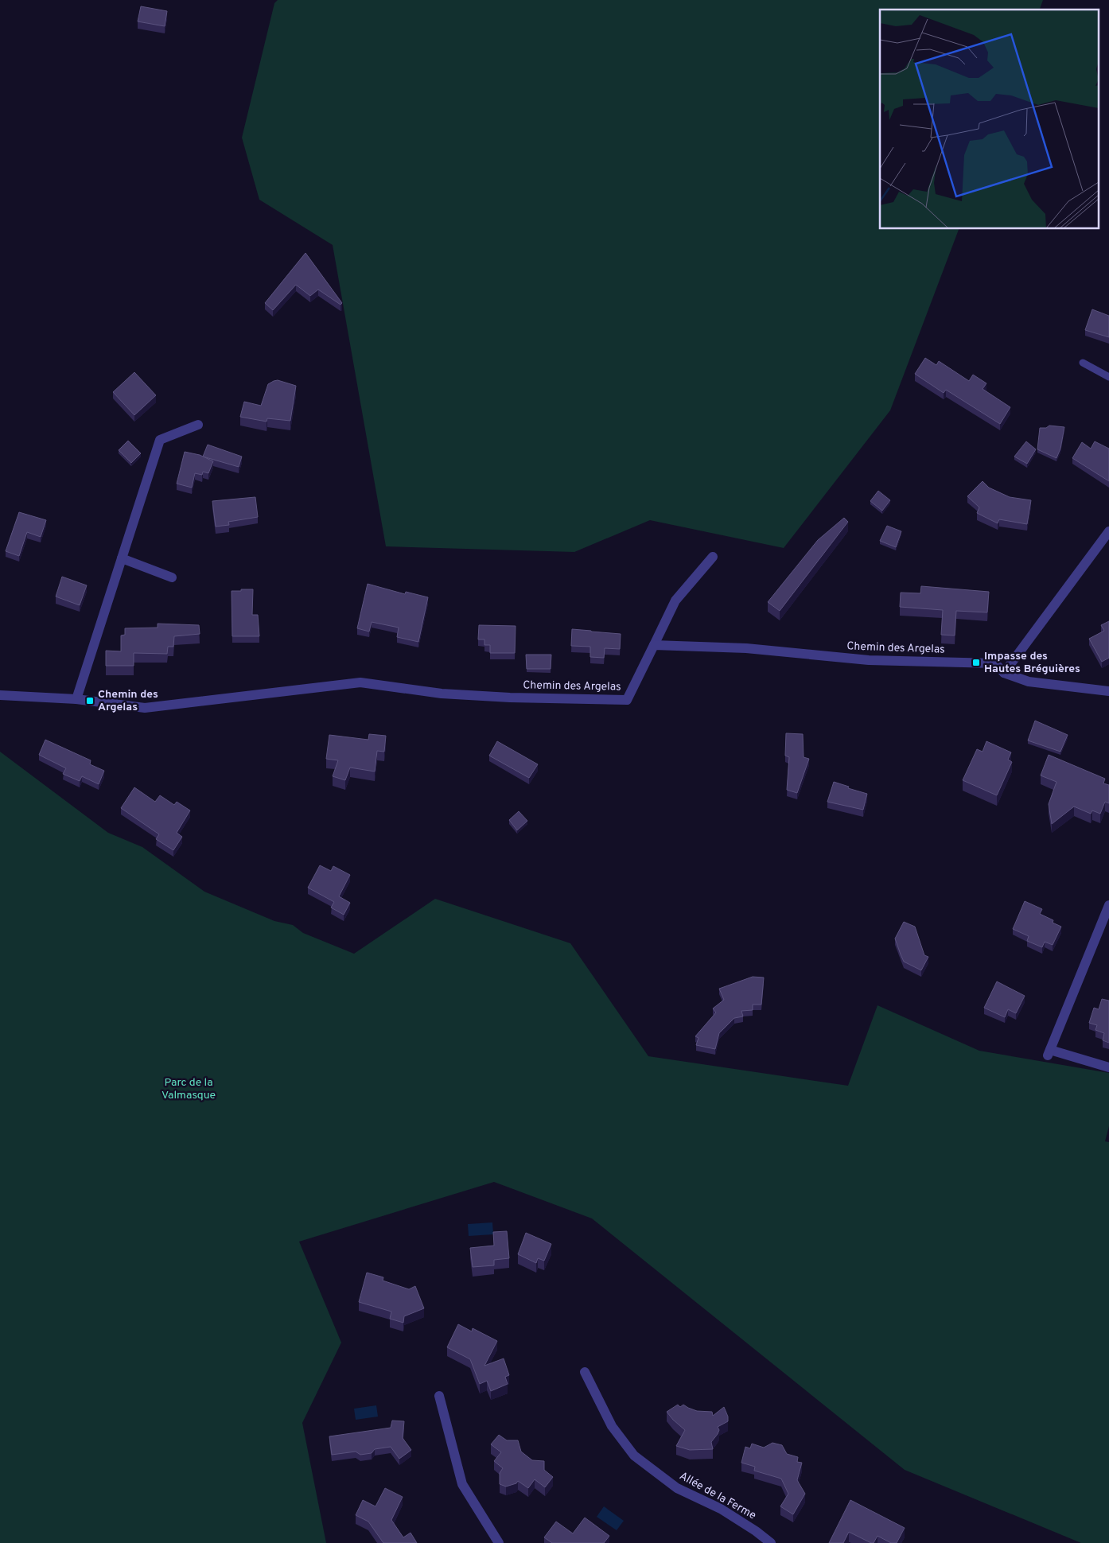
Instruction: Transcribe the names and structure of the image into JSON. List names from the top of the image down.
{
  "streets": {
    "street": ["Chemin des Argelas", "Allée de la Ferme"]
  },
  "parks": ["Parc de la Valmasque"],
  "places": {
    "transit": ["Impasse des Hautes Bréguières", "Chemin des Argelas"]
  }
}
